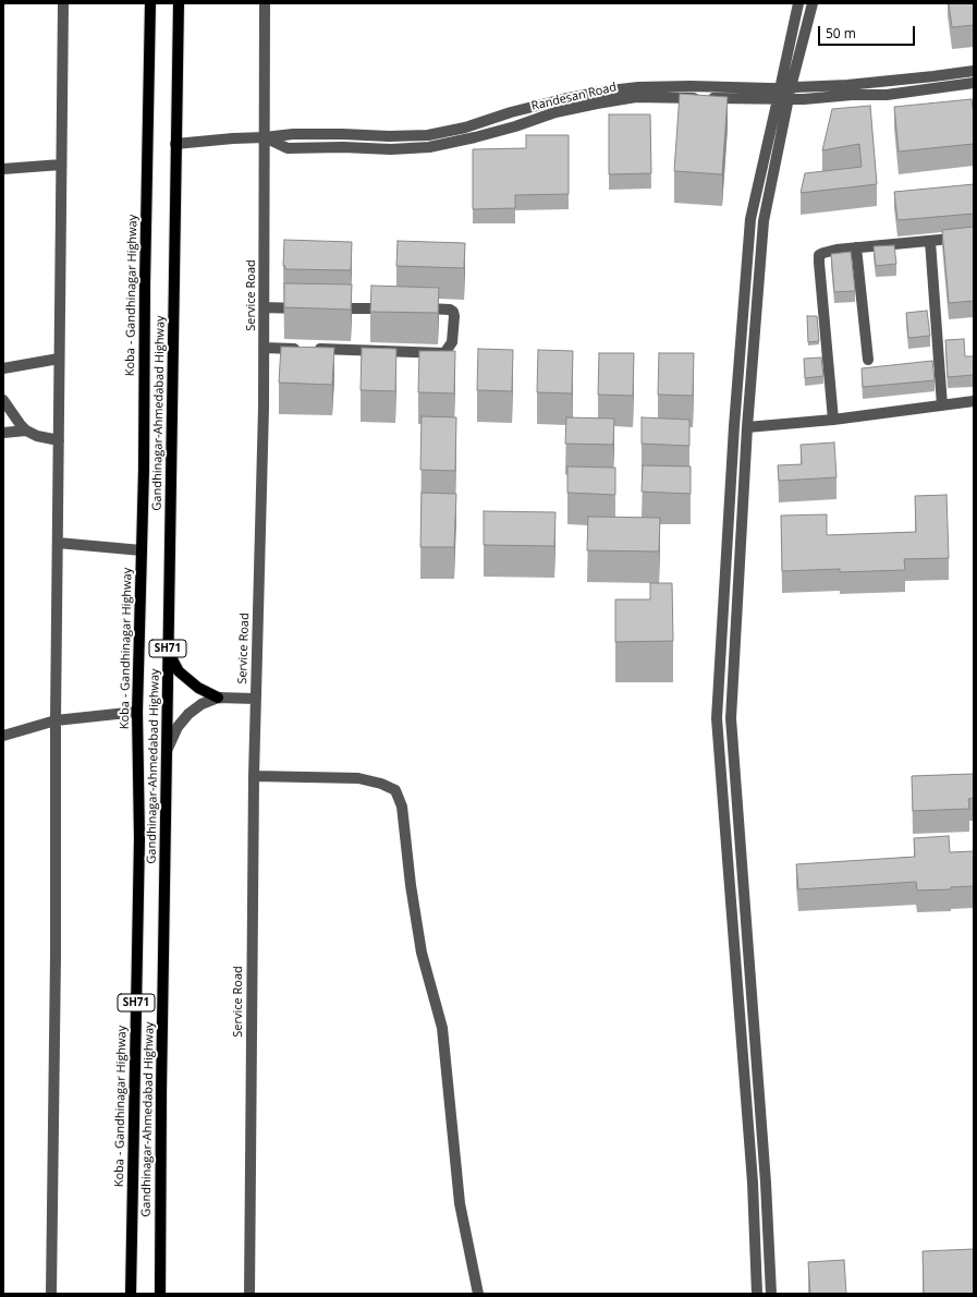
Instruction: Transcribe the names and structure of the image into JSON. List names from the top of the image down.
{
  "streets": {
    "main road": ["Koba - Gandhinagar Highway", "Gandhinagar-Ahmedabad Highway", "SH71"],
    "street": ["Randesan Road", "Service Road"]
  },
  "crossings": [
    ["Randesan Road", "Service Road"],
    ["Randesan Road", "Gandhinagar-Ahmedabad Highway"]
  ],
  "scale_bar": "50 m"
}
